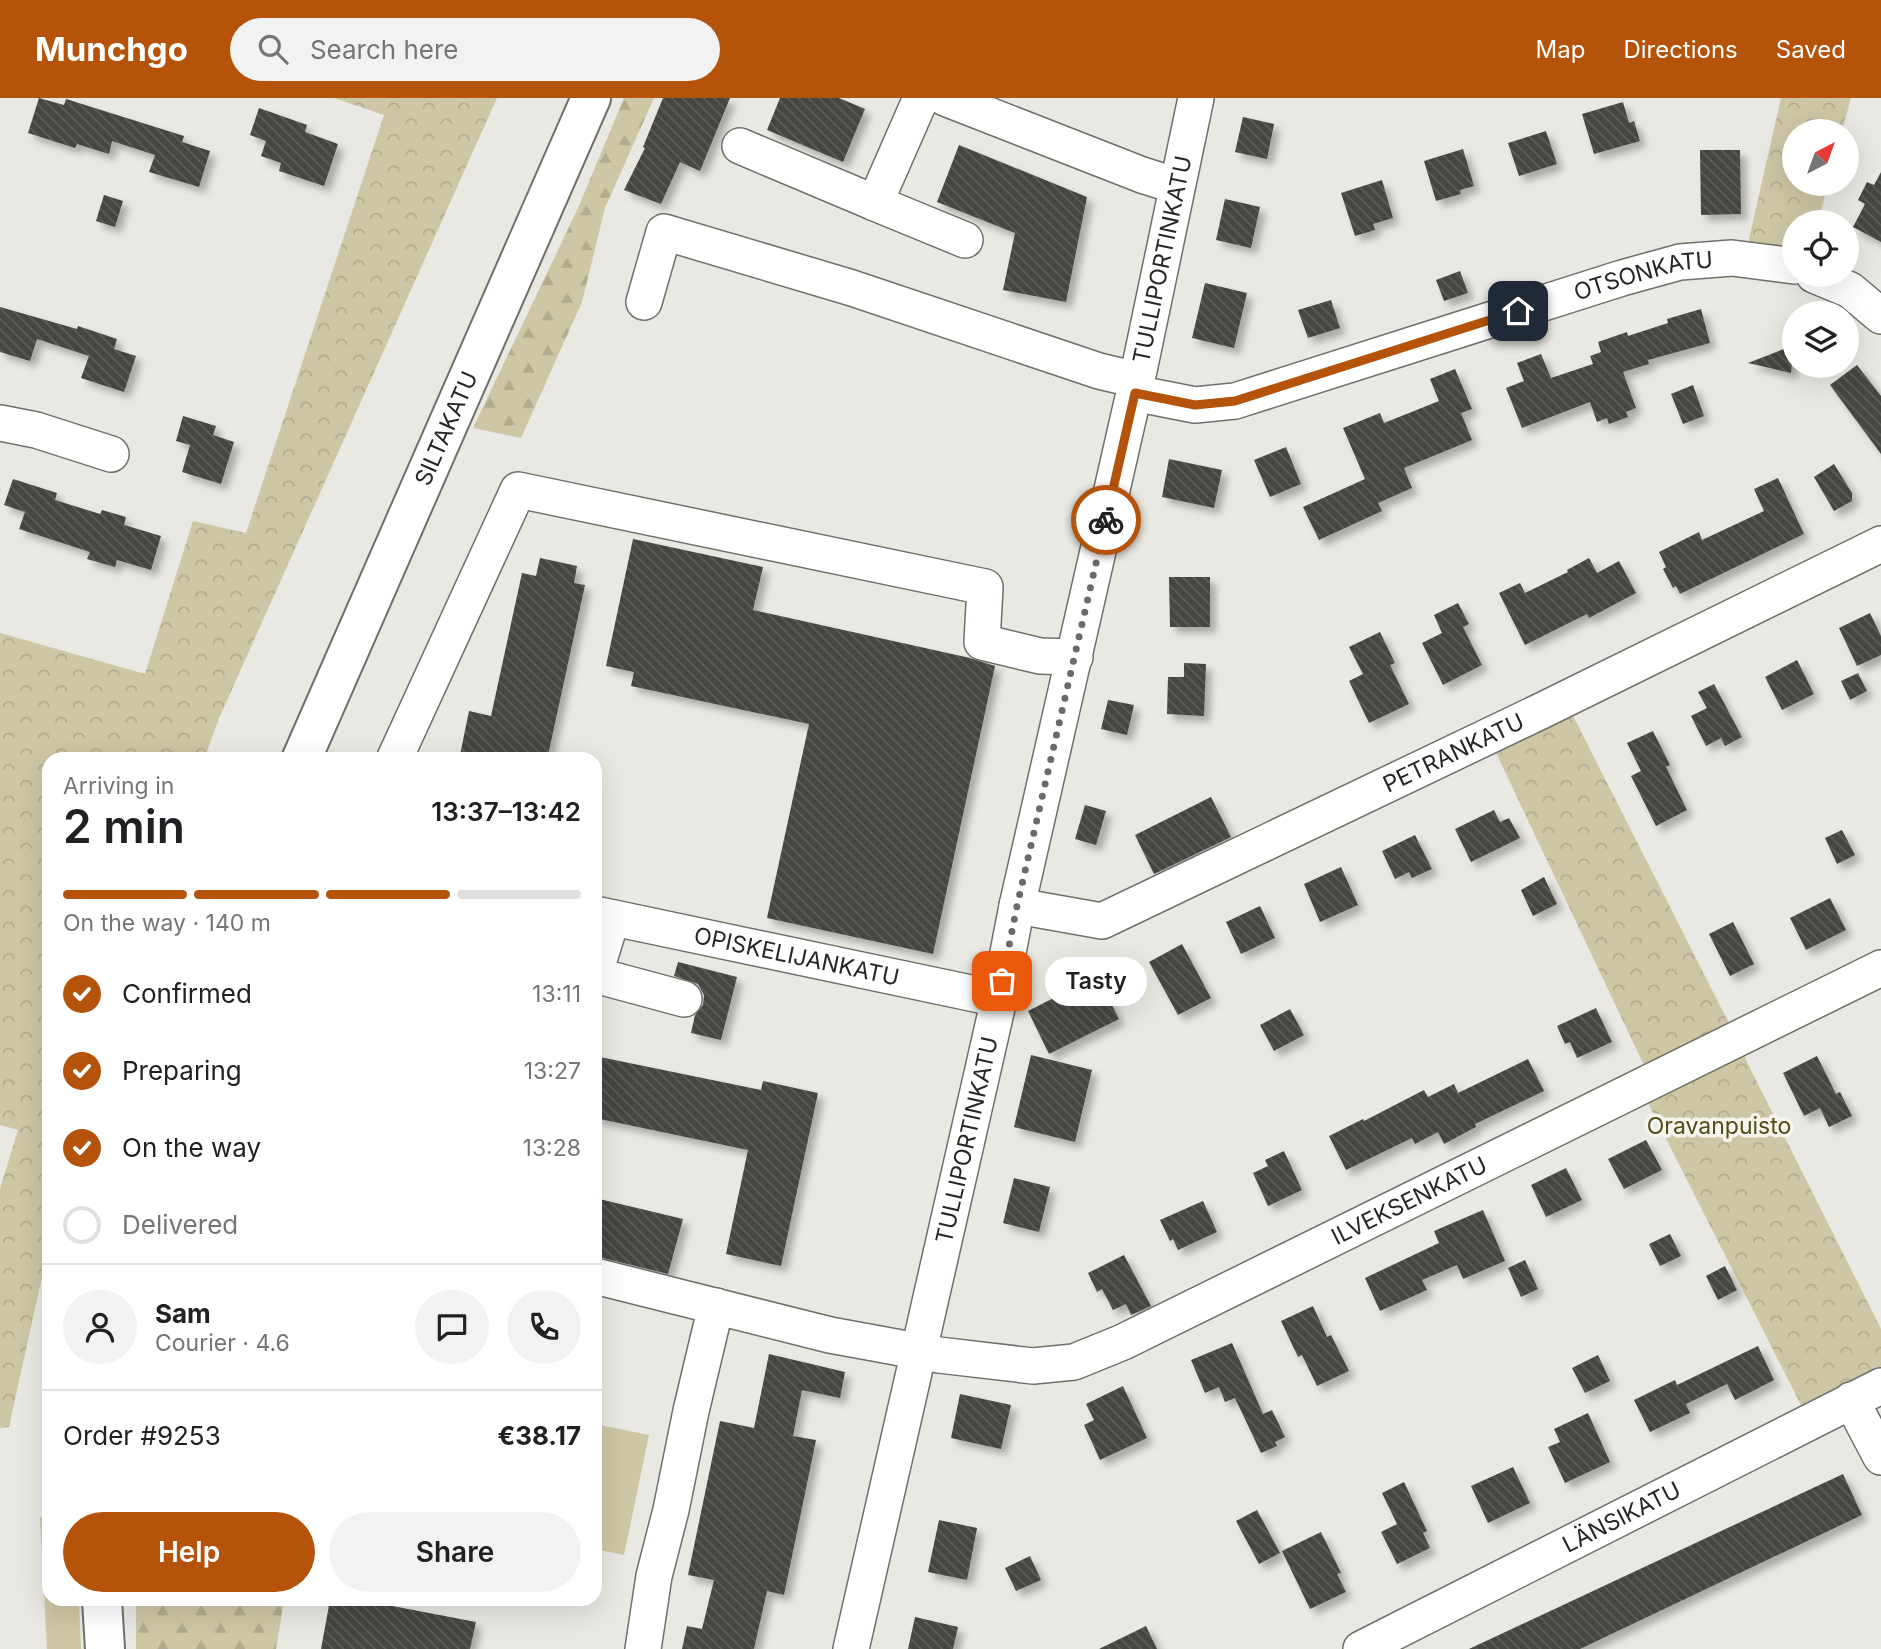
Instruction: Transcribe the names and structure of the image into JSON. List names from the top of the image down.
{
  "streets": {
    "main road": ["SILTAKATU"],
    "street": [
      "TULLIPORTINKATU",
      "OTSONKATU",
      "PETRANKATU",
      "OPISKELIJANKATU",
      "ILVEKSENKATU",
      "LÄNSIKATU"
    ]
  },
  "crossings": [
    ["TULLIPORTINKATU", "OTSONKATU"],
    ["TULLIPORTINKATU", "PETRANKATU"],
    ["TULLIPORTINKATU", "OPISKELIJANKATU"],
    ["TULLIPORTINKATU", "ILVEKSENKATU"]
  ],
  "parks": ["Oravanpuisto"],
  "places": ["Tasty"],
  "north": "top right",
  "page": {
    "header": "Munchgo",
    "search": "Search here",
    "nav": ["Map", "Directions", "Saved"],
    "heading": ["2 min", "Arriving in", "13:37–13:42"],
    "panel": [
      "Sam",
      "Courier · 4.6",
      "Order #9253",
      "€38.17"
    ],
    "bar": "On the way · 140 m",
    "list": [
      ["Confirmed", "13:11"],
      ["Preparing", "13:27"],
      ["On the way", "13:28"],
      "Delivered"
    ],
    "bubble": "Tasty",
    "buttons": ["Help", "Share"]
  }
}
